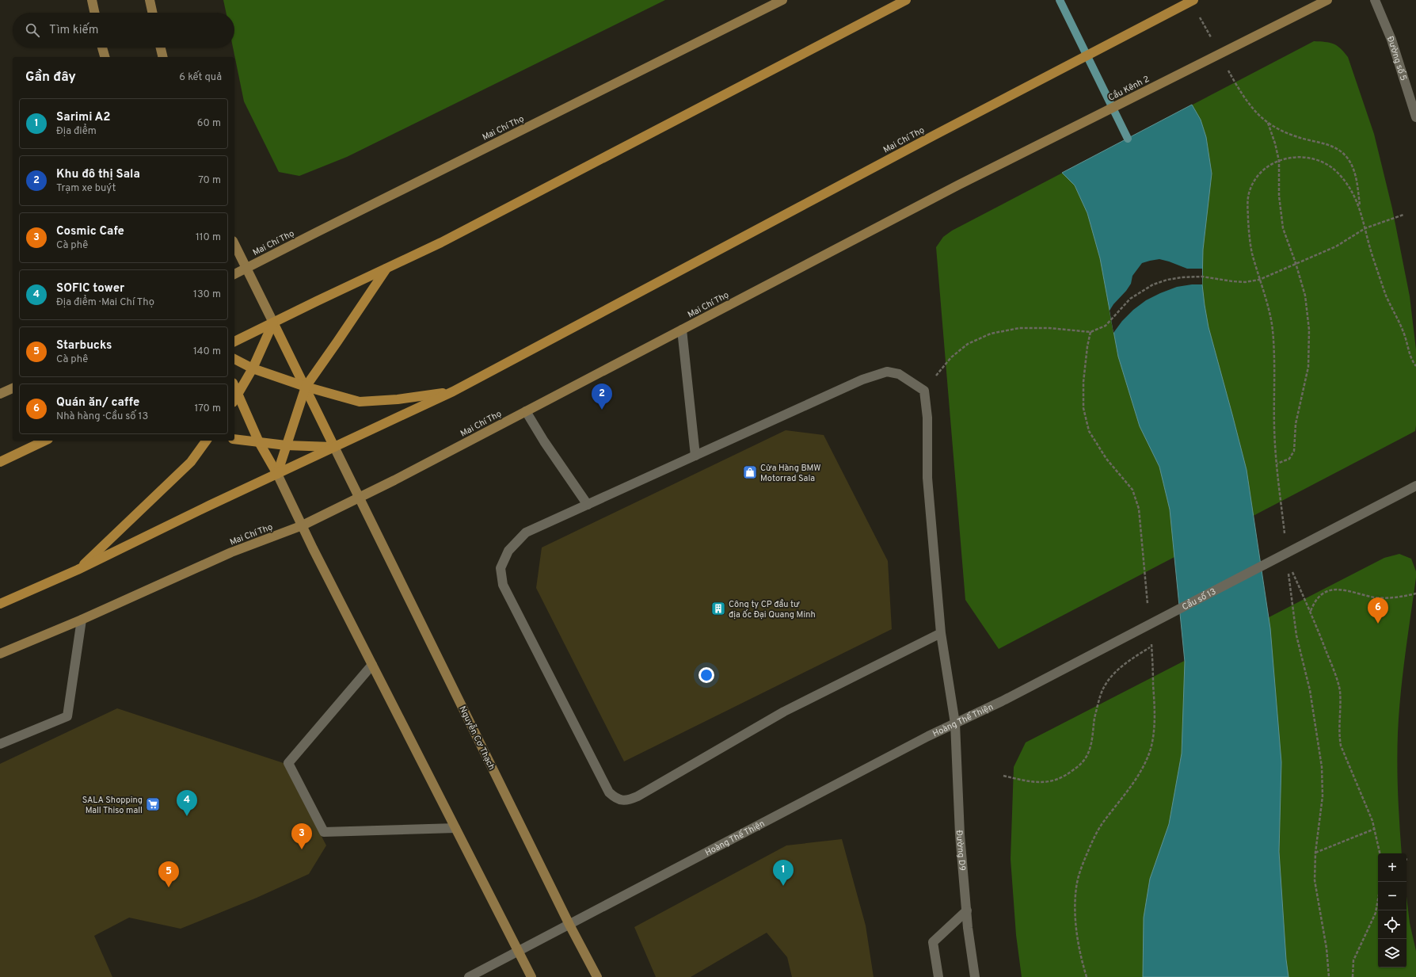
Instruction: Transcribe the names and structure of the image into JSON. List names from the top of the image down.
{
  "streets": {
    "highway": ["Mai Chí Thọ"],
    "main road": ["Cầu Kênh 2", "Nguyễn Cơ Thạch"],
    "street": [
      "Đường số 5",
      "Cầu số 13",
      "Hoàng Thế Thiện",
      "Đường D9"
    ]
  },
  "crossings": [
    ["Cầu Kênh 2", "Mai Chí Thọ"],
    ["Mai Chí Thọ", "Nguyễn Cơ Thạch"],
    ["Cầu số 13", "Hoàng Thế Thiện"],
    ["Hoàng Thế Thiện", "Nguyễn Cơ Thạch"],
    ["Hoàng Thế Thiện", "Đường D9"]
  ],
  "places": {
    "shop": ["Cửa Hàng BMW Motorrad Sala"],
    "building": ["Công ty CP đầu tư địa ốc Đại Quang Minh"],
    "supermarket": ["SALA Shopping Mall Thiso mall"]
  },
  "page": {
    "search": "Tìm kiếm",
    "heading": ["Gần đây", "6 kết quả"],
    "list": [
      {
        "mark": "1",
        "name": "Sarimi A2",
        "note": "Địa điểm",
        "value": "60 m"
      },
      {
        "mark": "2",
        "name": "Khu đô thị Sala",
        "note": "Trạm xe buýt",
        "value": "70 m"
      },
      {
        "mark": "3",
        "name": "Cosmic Cafe",
        "note": "Cà phê",
        "value": "110 m"
      },
      {
        "mark": "4",
        "name": "SOFIC tower",
        "note": "Địa điểm · Mai Chí Thọ",
        "value": "130 m"
      },
      {
        "mark": "5",
        "name": "Starbucks",
        "note": "Cà phê",
        "value": "140 m"
      },
      {
        "mark": "6",
        "name": "Quán ăn/ caffe",
        "note": "Nhà hàng · Cầu số 13",
        "value": "170 m"
      }
    ],
    "pins": [
      "2",
      "6",
      "4",
      "3",
      "1",
      "5"
    ],
    "map_buttons": ["+", "−"]
  }
}
